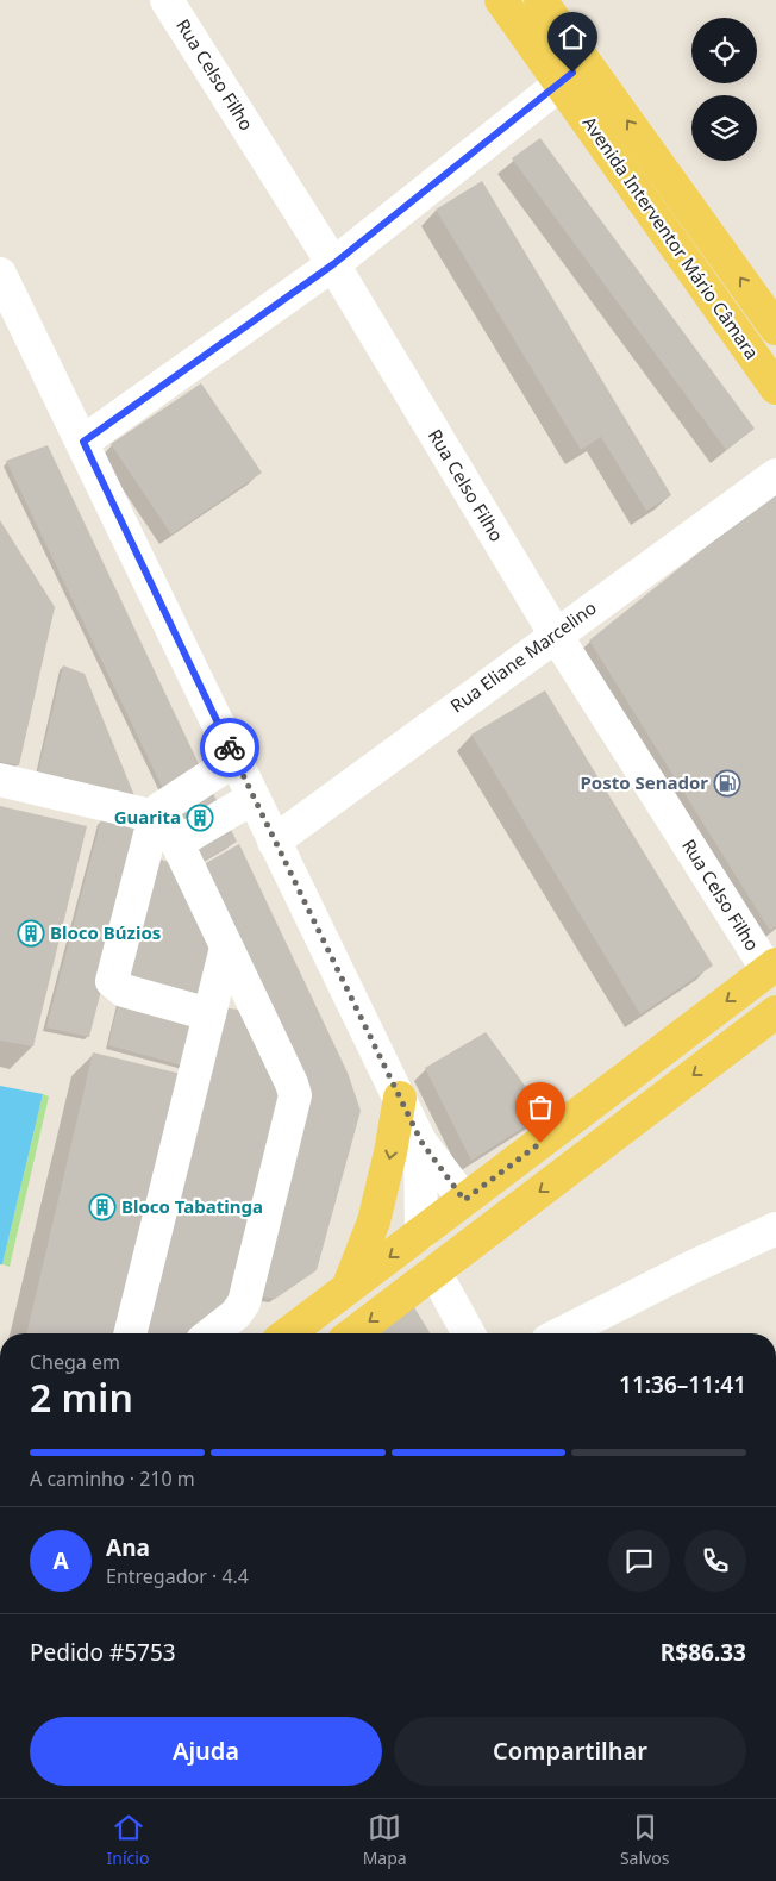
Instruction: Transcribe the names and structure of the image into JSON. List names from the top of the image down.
{
  "streets": {
    "main road": ["Avenida Interventor Mário Câmara"],
    "street": ["Rua Celso Filho", "Rua Eliane Marcelino"]
  },
  "crossings": [
    ["Rua Celso Filho", "Rua Eliane Marcelino"]
  ],
  "places": {
    "fuel station": ["Posto Senador"],
    "building": ["Guarita", "Bloco Búzios", "Bloco Tabatinga"]
  },
  "page": {
    "heading": ["2 min", "Chega em", "11:36–11:41"],
    "panel": [
      "Ana",
      "Entregador · 4.4",
      "Pedido #5753",
      "R$86.33"
    ],
    "bar": "A caminho · 210 m",
    "round": "A",
    "buttons": ["Ajuda", "Compartilhar"],
    "tabs": ["Início", "Mapa", "Salvos"]
  }
}
